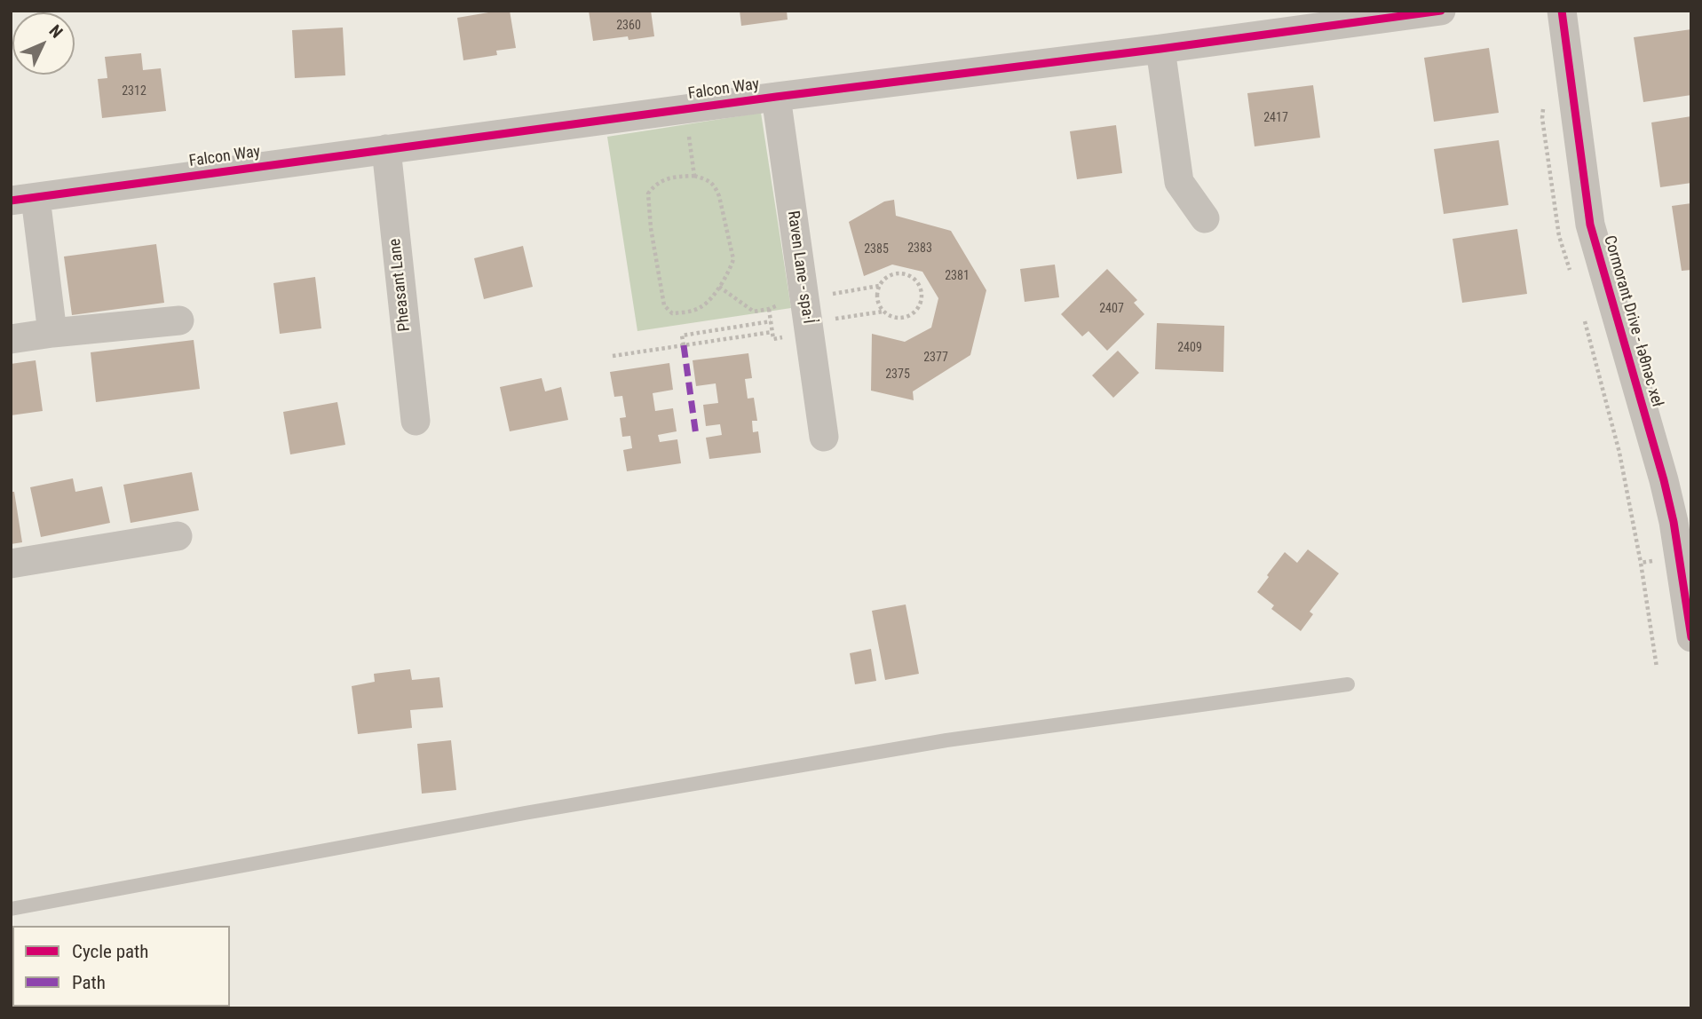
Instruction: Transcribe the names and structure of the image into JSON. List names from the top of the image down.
{
  "streets": {
    "street": [
      "Falcon Way",
      "Raven Lane - spa·l̓",
      "Pheasant Lane",
      "Cormorant Drive - łəθnəc xeł"
    ]
  },
  "crossings": [
    ["Falcon Way", "Raven Lane - spa·l̓"],
    ["Falcon Way", "Pheasant Lane"]
  ],
  "house_numbers": [
    "2360",
    "2312",
    "2417",
    "2383",
    "2385",
    "2381",
    "2407",
    "2409",
    "2377",
    "2375"
  ],
  "legend": ["Cycle path", "Path"],
  "north": "top right"
}
